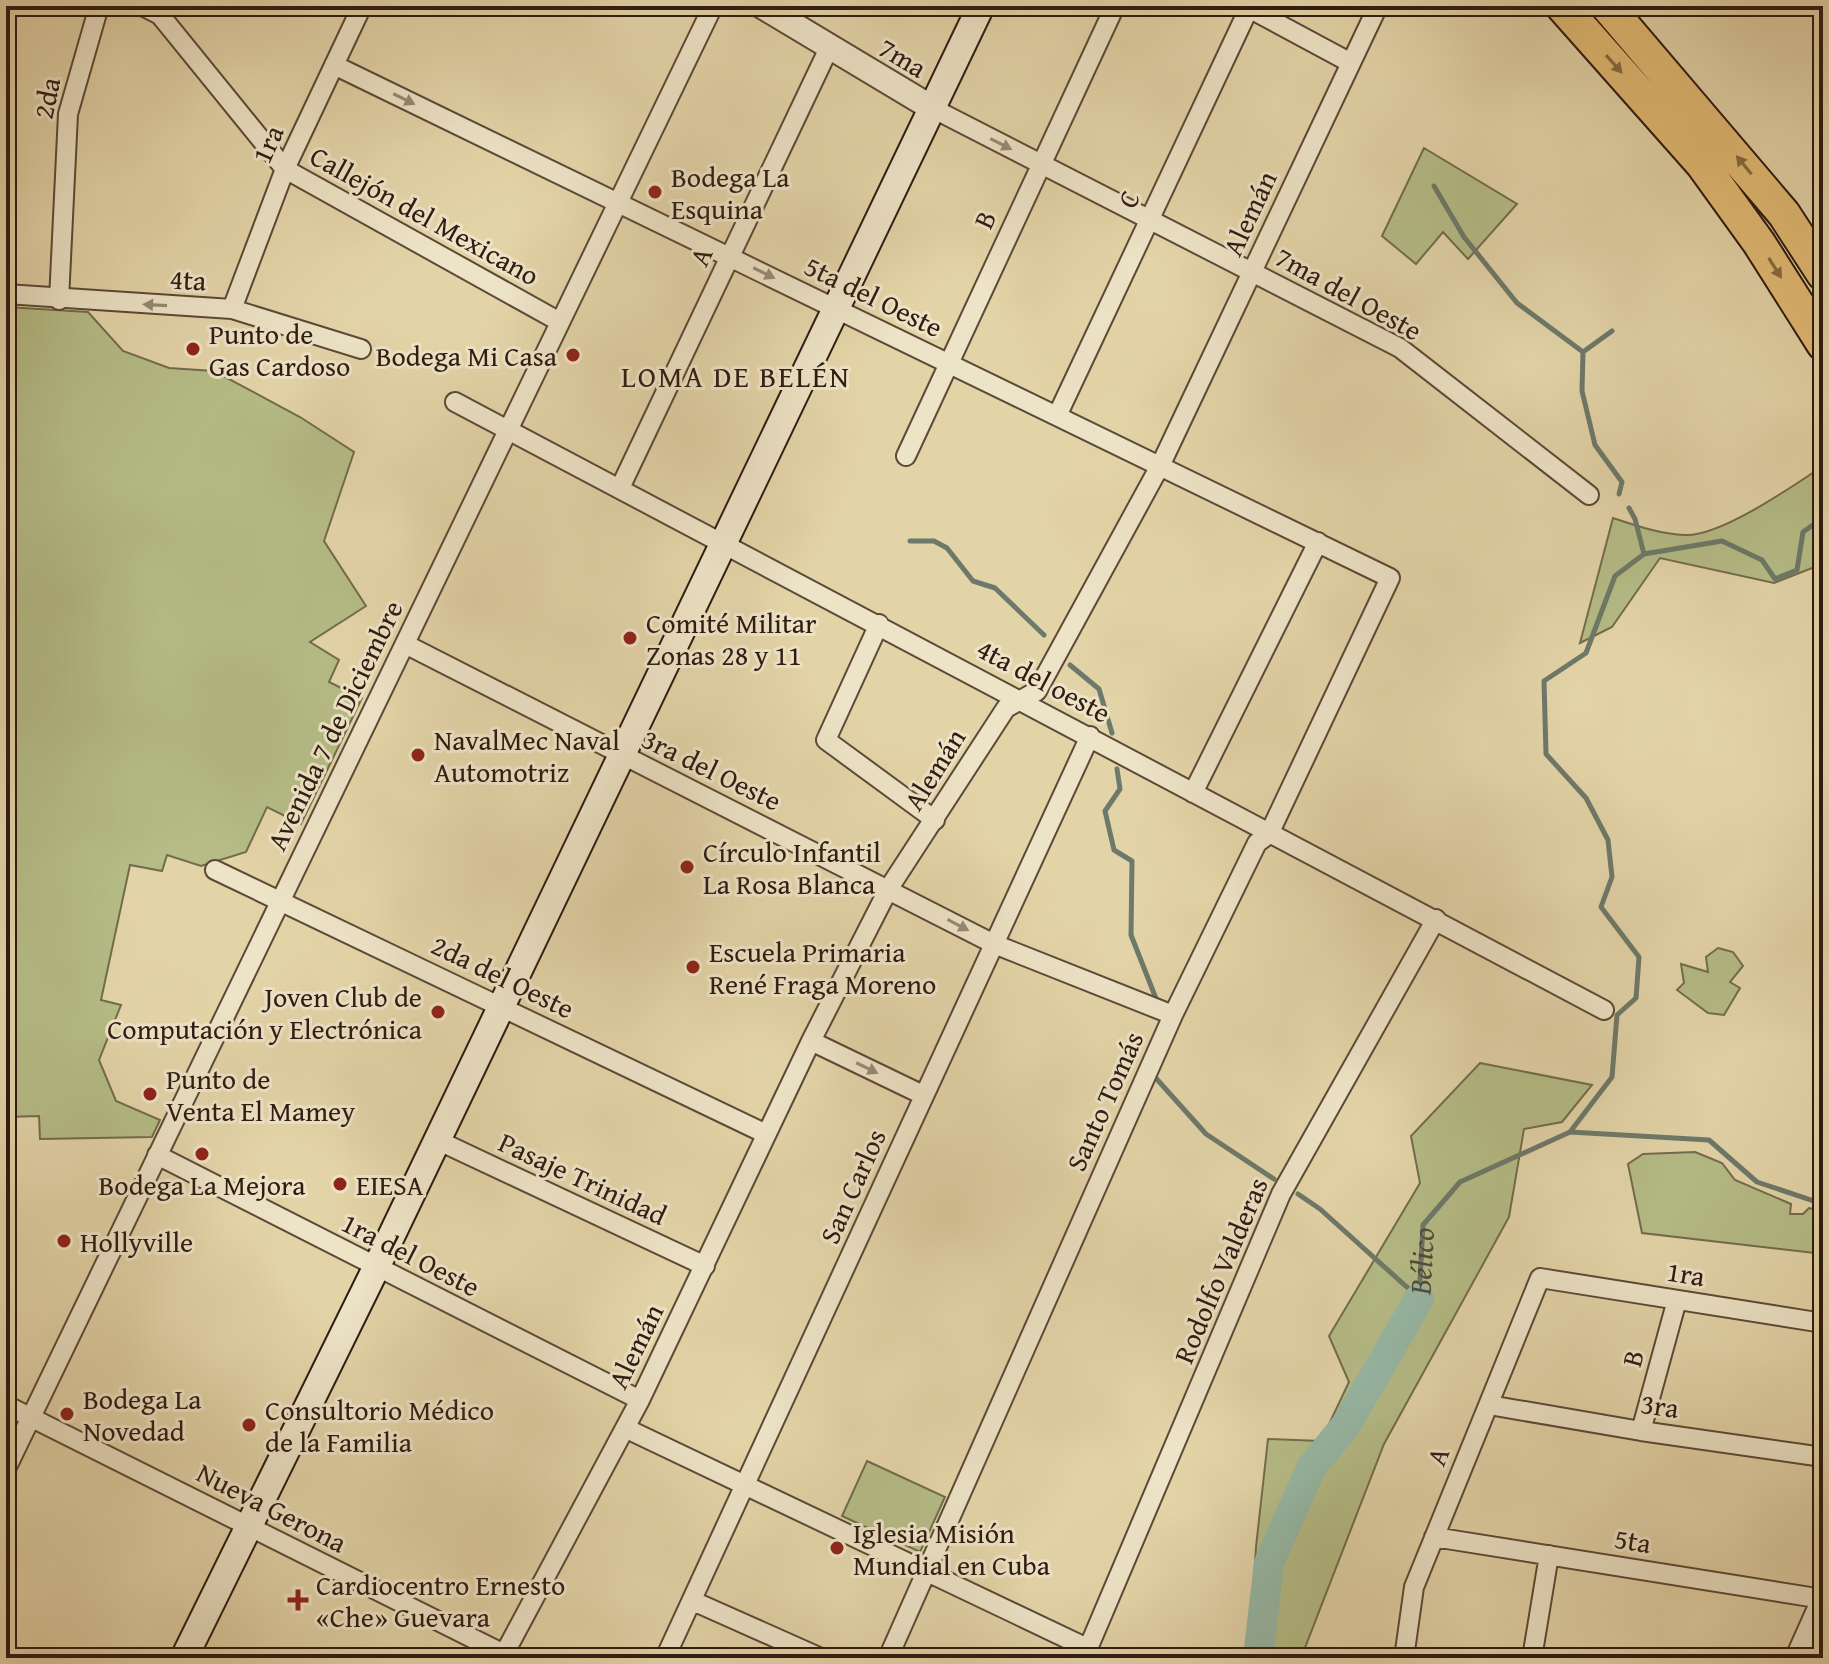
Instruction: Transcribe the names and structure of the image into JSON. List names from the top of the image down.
{
  "streets": {
    "street": [
      "7ma",
      "2da",
      "1ra",
      "C",
      "Alemán",
      "Callejón del Mexicano",
      "B",
      "A",
      "4ta",
      "7ma del Oeste",
      "5ta del Oeste",
      "4ta del oeste",
      "Avenida 7 de Diciembre",
      "3ra del Oeste",
      "2da del Oeste",
      "Santo Tomás",
      "Pasaje Trinidad",
      "San Carlos",
      "1ra del Oeste",
      "Rodolfo Valderas",
      "3ra",
      "Nueva Gerona",
      "5ta"
    ]
  },
  "crossings": [
    ["7ma", "A"],
    ["7ma", "7ma del Oeste"],
    ["2da", "4ta"],
    ["1ra", "Callejón del Mexicano"],
    ["1ra", "B"],
    ["1ra", "A"],
    ["1ra", "4ta"],
    ["1ra", "5ta del Oeste"],
    ["C", "7ma del Oeste"],
    ["C", "5ta del Oeste"],
    ["Alemán", "7ma del Oeste"],
    ["Alemán", "5ta del Oeste"],
    ["Alemán", "4ta del oeste"],
    ["Alemán", "3ra del Oeste"],
    ["Alemán", "2da del Oeste"],
    ["Alemán", "Pasaje Trinidad"],
    ["Alemán", "1ra del Oeste"],
    ["Alemán", "Nueva Gerona"],
    ["Callejón del Mexicano", "Avenida 7 de Diciembre"],
    ["B", "7ma del Oeste"],
    ["B", "5ta del Oeste"],
    ["B", "3ra"],
    ["A", "5ta del Oeste"],
    ["A", "4ta del oeste"],
    ["A", "3ra"],
    ["A", "5ta"],
    ["5ta del Oeste", "Avenida 7 de Diciembre"],
    ["5ta del Oeste", "Santo Tomás"],
    ["4ta del oeste", "Avenida 7 de Diciembre"],
    ["4ta del oeste", "Santo Tomás"],
    ["4ta del oeste", "San Carlos"],
    ["4ta del oeste", "Rodolfo Valderas"],
    ["Avenida 7 de Diciembre", "3ra del Oeste"],
    ["Avenida 7 de Diciembre", "2da del Oeste"],
    ["Avenida 7 de Diciembre", "1ra del Oeste"],
    ["Avenida 7 de Diciembre", "Nueva Gerona"],
    ["3ra del Oeste", "Santo Tomás"],
    ["3ra del Oeste", "San Carlos"]
  ],
  "one_way": ["4ta", "5ta del Oeste"],
  "districts": ["LOMA DE BELÉN"],
  "water": ["Bélico"],
  "places": {
    "other": [
      "Bodega La Esquina",
      "Punto de Gas Cardoso",
      "Bodega Mi Casa",
      "Comité Militar Zonas 28 y 11",
      "NavalMec Naval Automotriz",
      "Círculo Infantil La Rosa Blanca",
      "Escuela Primaria René Fraga Moreno",
      "Joven Club de Computación y Electrónica",
      "Punto de Venta El Mamey",
      "Bodega La Mejora",
      "EIESA",
      "Hollyville",
      "Bodega La Novedad",
      "Consultorio Médico de la Familia",
      "Iglesia Misión Mundial en Cuba"
    ],
    "health": ["Cardiocentro Ernesto «Che» Guevara"]
  }
}
